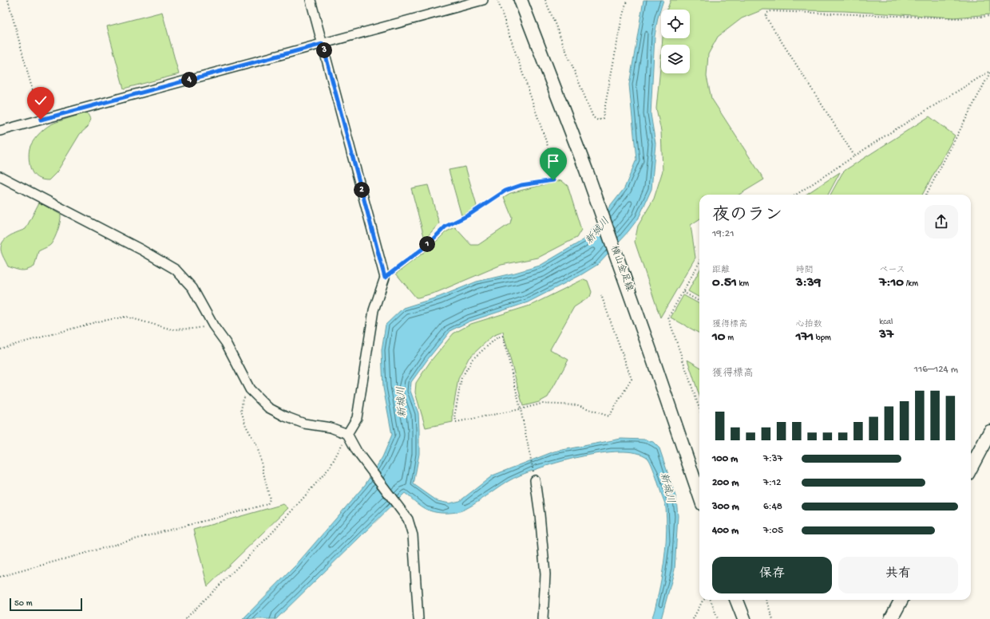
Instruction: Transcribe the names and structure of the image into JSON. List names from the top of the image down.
{
  "streets": {
    "street": ["横山金足線"]
  },
  "water": ["新城川"],
  "scale_bar": "50 m",
  "page": {
    "pins": [
      "3",
      "4",
      "2",
      "1"
    ],
    "heading": ["夜のラン", "19:21"],
    "stats": [
      ["距離", "0.51 km"],
      ["時間", "3:39"],
      ["ペース", "7:10 /km"],
      ["獲得標高", "10 m"],
      ["心拍数", "171 bpm"],
      ["kcal", "37"]
    ],
    "chart": ["獲得標高", "116–124 m"],
    "list": [
      {
        "name": "100 m",
        "note": "7:37"
      },
      {
        "name": "200 m",
        "note": "7:12"
      },
      {
        "name": "300 m",
        "note": "6:48"
      },
      {
        "name": "400 m",
        "note": "7:05"
      }
    ],
    "buttons": ["保存", "共有"],
    "scale": "50 m"
  }
}
